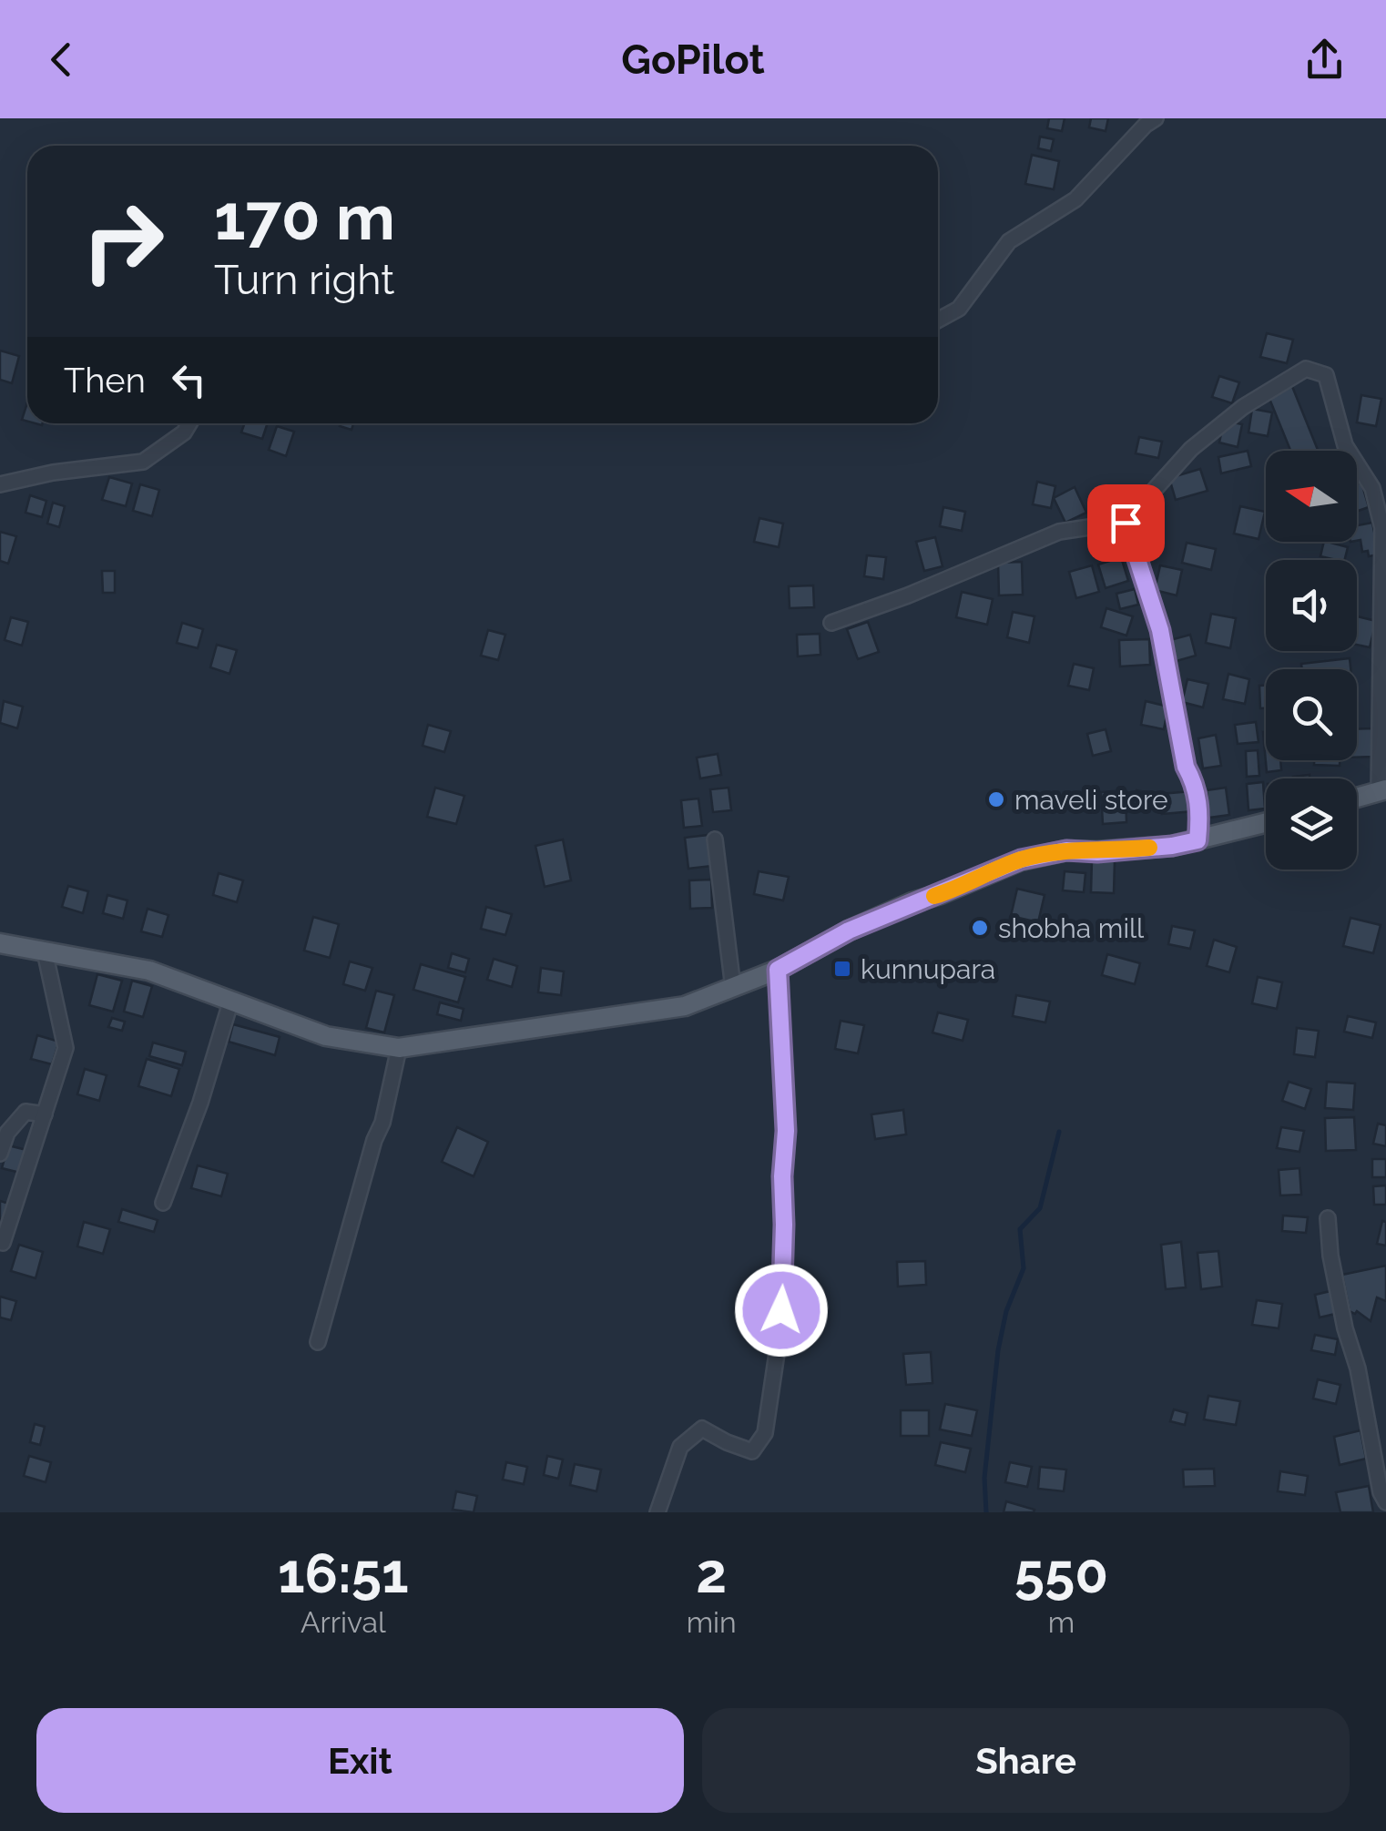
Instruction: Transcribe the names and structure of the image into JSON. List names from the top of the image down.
{
  "places": {
    "other": ["maveli store", "shobha mill"],
    "transit": ["kunnupara"]
  },
  "north": "left",
  "page": {
    "header": "GoPilot",
    "turn": ["170 m", "Turn right"],
    "then": "Then",
    "eta": [
      "16:51",
      "Arrival",
      "2",
      "min",
      "550",
      "m"
    ],
    "buttons": ["Exit", "Share"]
  }
}
